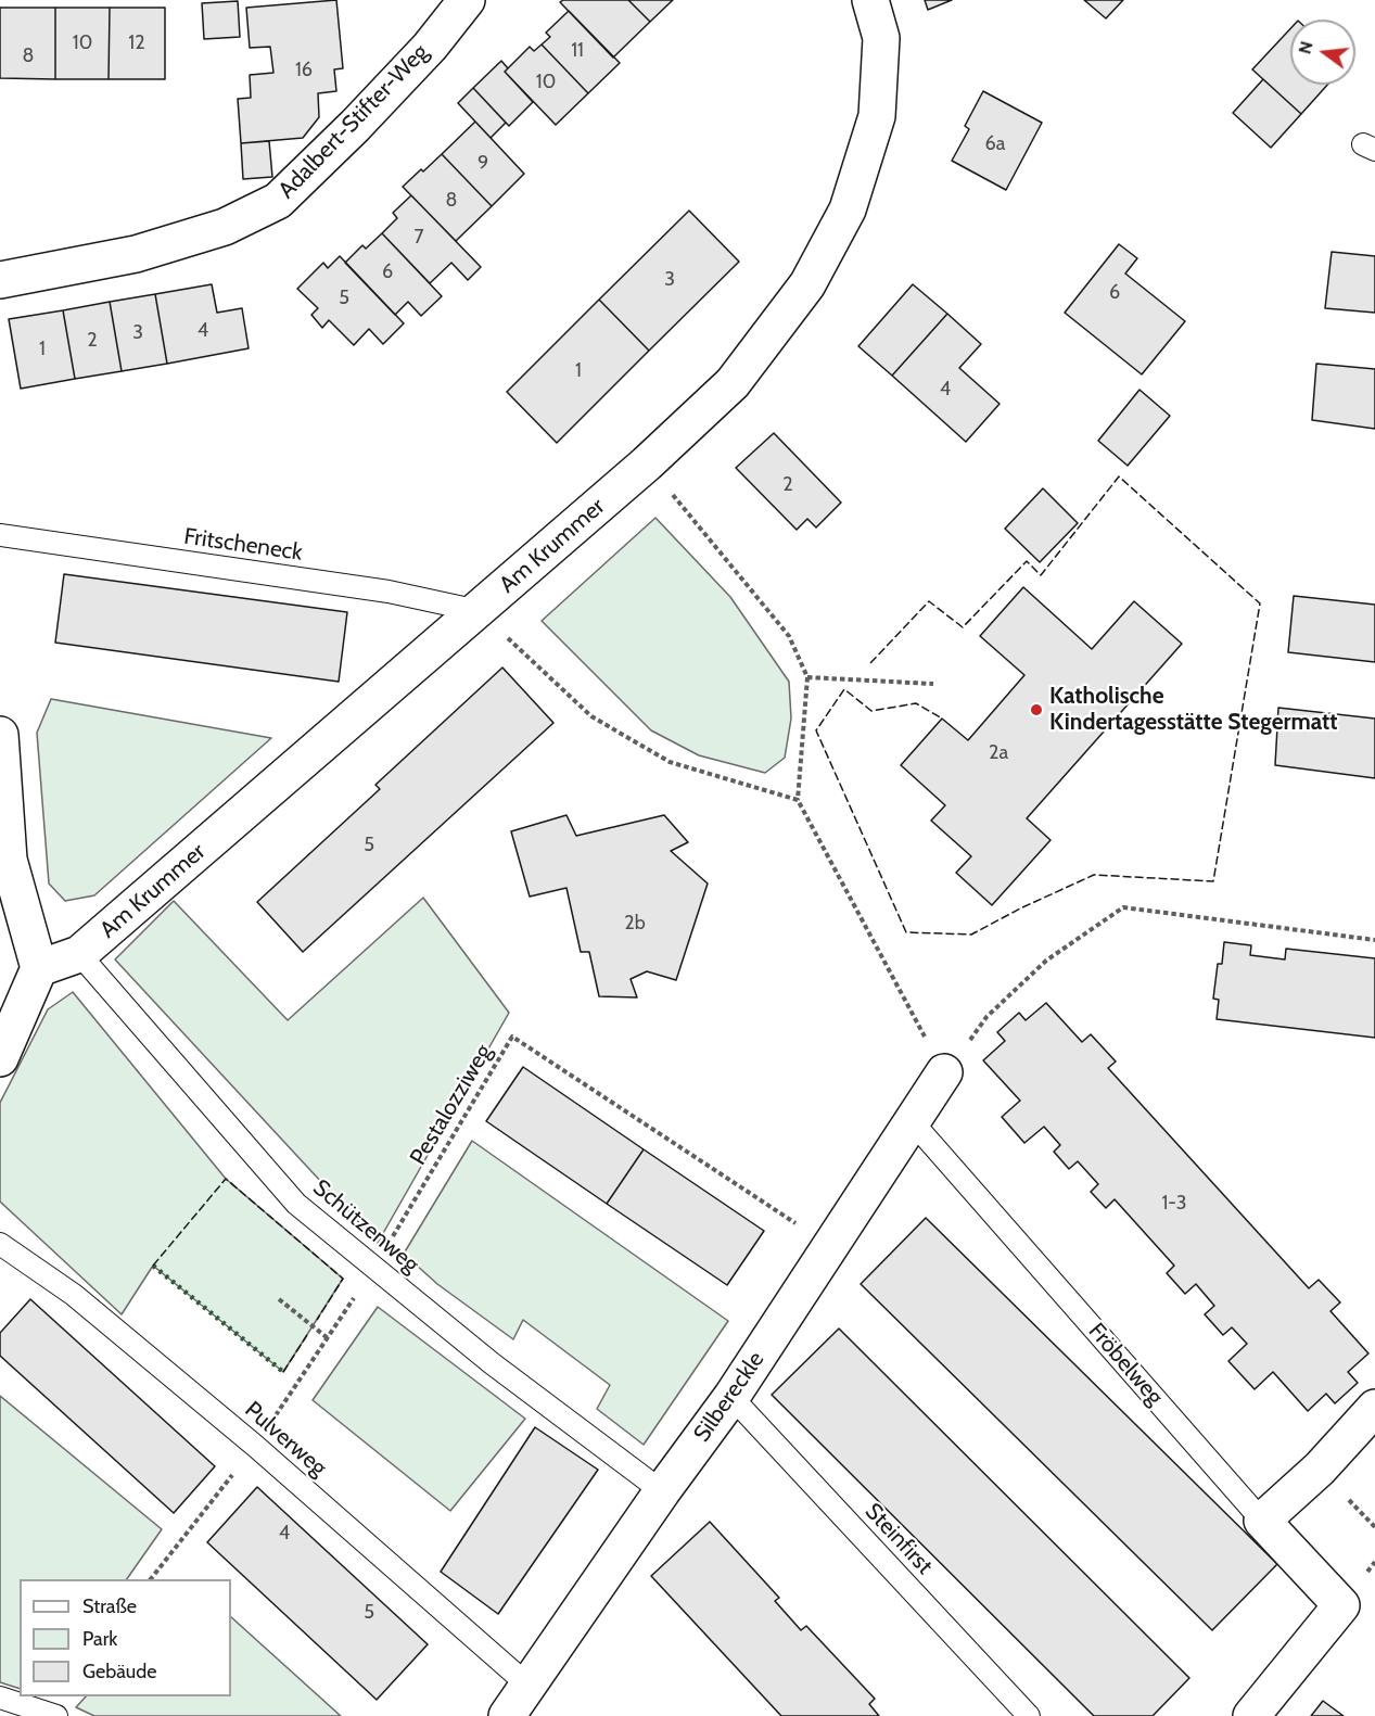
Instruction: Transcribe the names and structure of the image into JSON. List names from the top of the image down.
{
  "streets": {
    "street": [
      "Adalbert-Stifter-Weg",
      "Am Krummer",
      "Fröbelweg",
      "Silbereckle"
    ],
    "lane": [
      "Fritscheneck",
      "Schützenweg",
      "Pulverweg",
      "Steinfirst"
    ],
    "path": ["Pestalozziweg"]
  },
  "crossings": [
    ["Fritscheneck", "Am Krummer"],
    ["Am Krummer", "Schützenweg"],
    ["Pestalozziweg", "Schützenweg"],
    ["Pestalozziweg", "Silbereckle"],
    ["Pestalozziweg", "Pulverweg"],
    ["Schützenweg", "Silbereckle"],
    ["Fröbelweg", "Silbereckle"],
    ["Silbereckle", "Pulverweg"],
    ["Silbereckle", "Steinfirst"]
  ],
  "places": ["Katholische Kindertagesstätte Stegermatt"],
  "house_numbers": [
    "10",
    "12",
    "11",
    "8",
    "16",
    "10",
    "6a",
    "9",
    "8",
    "7",
    "6",
    "3",
    "6",
    "5",
    "4",
    "3",
    "2",
    "1",
    "1",
    "4",
    "2",
    "2a",
    "5",
    "2b",
    "1-3",
    "4",
    "5"
  ],
  "legend": ["Straße", "Park", "Gebäude"],
  "north": "left"
}
